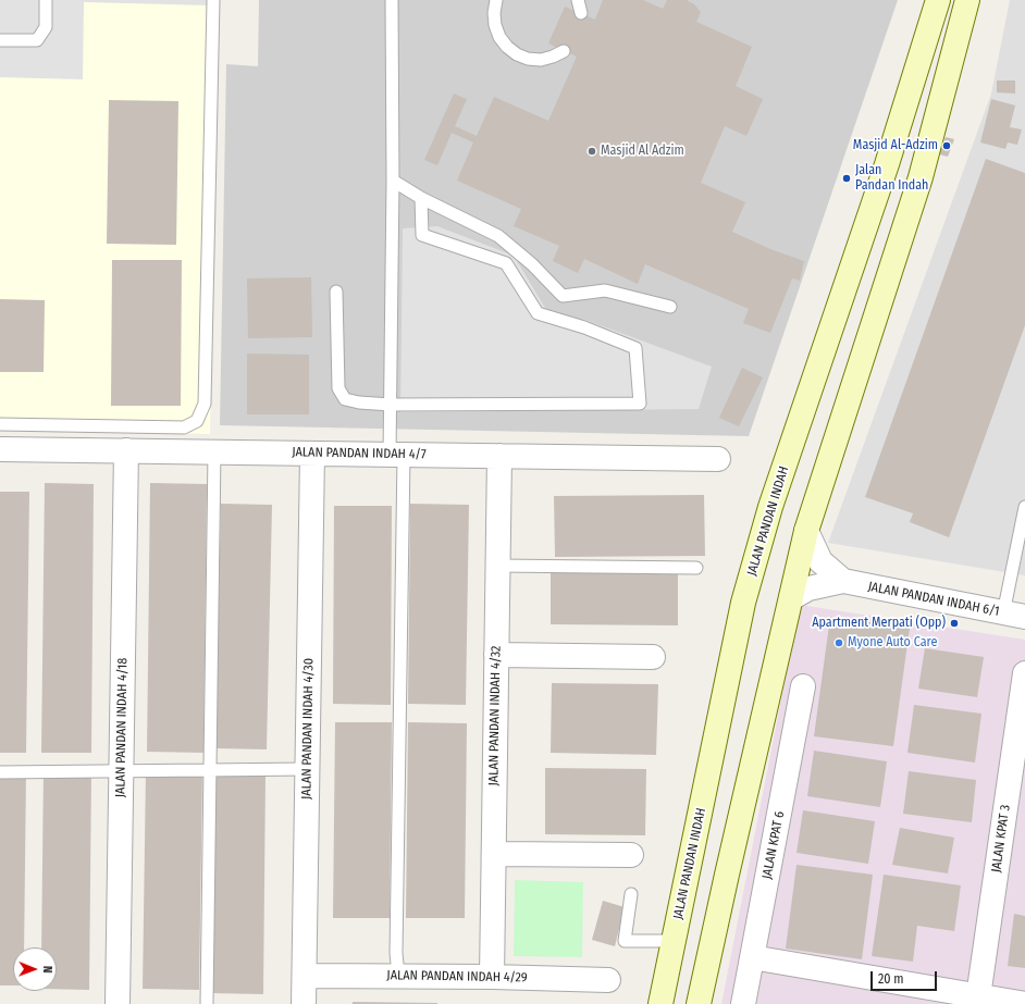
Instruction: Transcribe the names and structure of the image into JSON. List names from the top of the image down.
{
  "streets": {
    "main road": ["JALAN PANDAN INDAH"],
    "street": [
      "JALAN PANDAN INDAH 4/7",
      "JALAN PANDAN INDAH 6/1",
      "JALAN PANDAN INDAH 4/32",
      "JALAN PANDAN INDAH 4/18",
      "JALAN PANDAN INDAH 4/30",
      "JALAN KPAT 3",
      "JALAN KPAT 6",
      "JALAN PANDAN INDAH 4/29"
    ]
  },
  "crossings": [
    ["JALAN PANDAN INDAH 4/7", "JALAN PANDAN INDAH 4/32"],
    ["JALAN PANDAN INDAH 4/7", "JALAN PANDAN INDAH 4/18"],
    ["JALAN PANDAN INDAH 4/7", "JALAN PANDAN INDAH 4/30"],
    ["JALAN PANDAN INDAH 4/32", "JALAN PANDAN INDAH 4/29"],
    ["JALAN PANDAN INDAH 4/30", "JALAN PANDAN INDAH 4/29"]
  ],
  "places": [
    "Masjid Al-Adzim",
    "Masjid Al Adzim",
    "Jalan Pandan Indah",
    "Apartment Merpati (Opp)",
    "Myone Auto Care"
  ],
  "scale_bar": "20 m",
  "north": "right"
}
